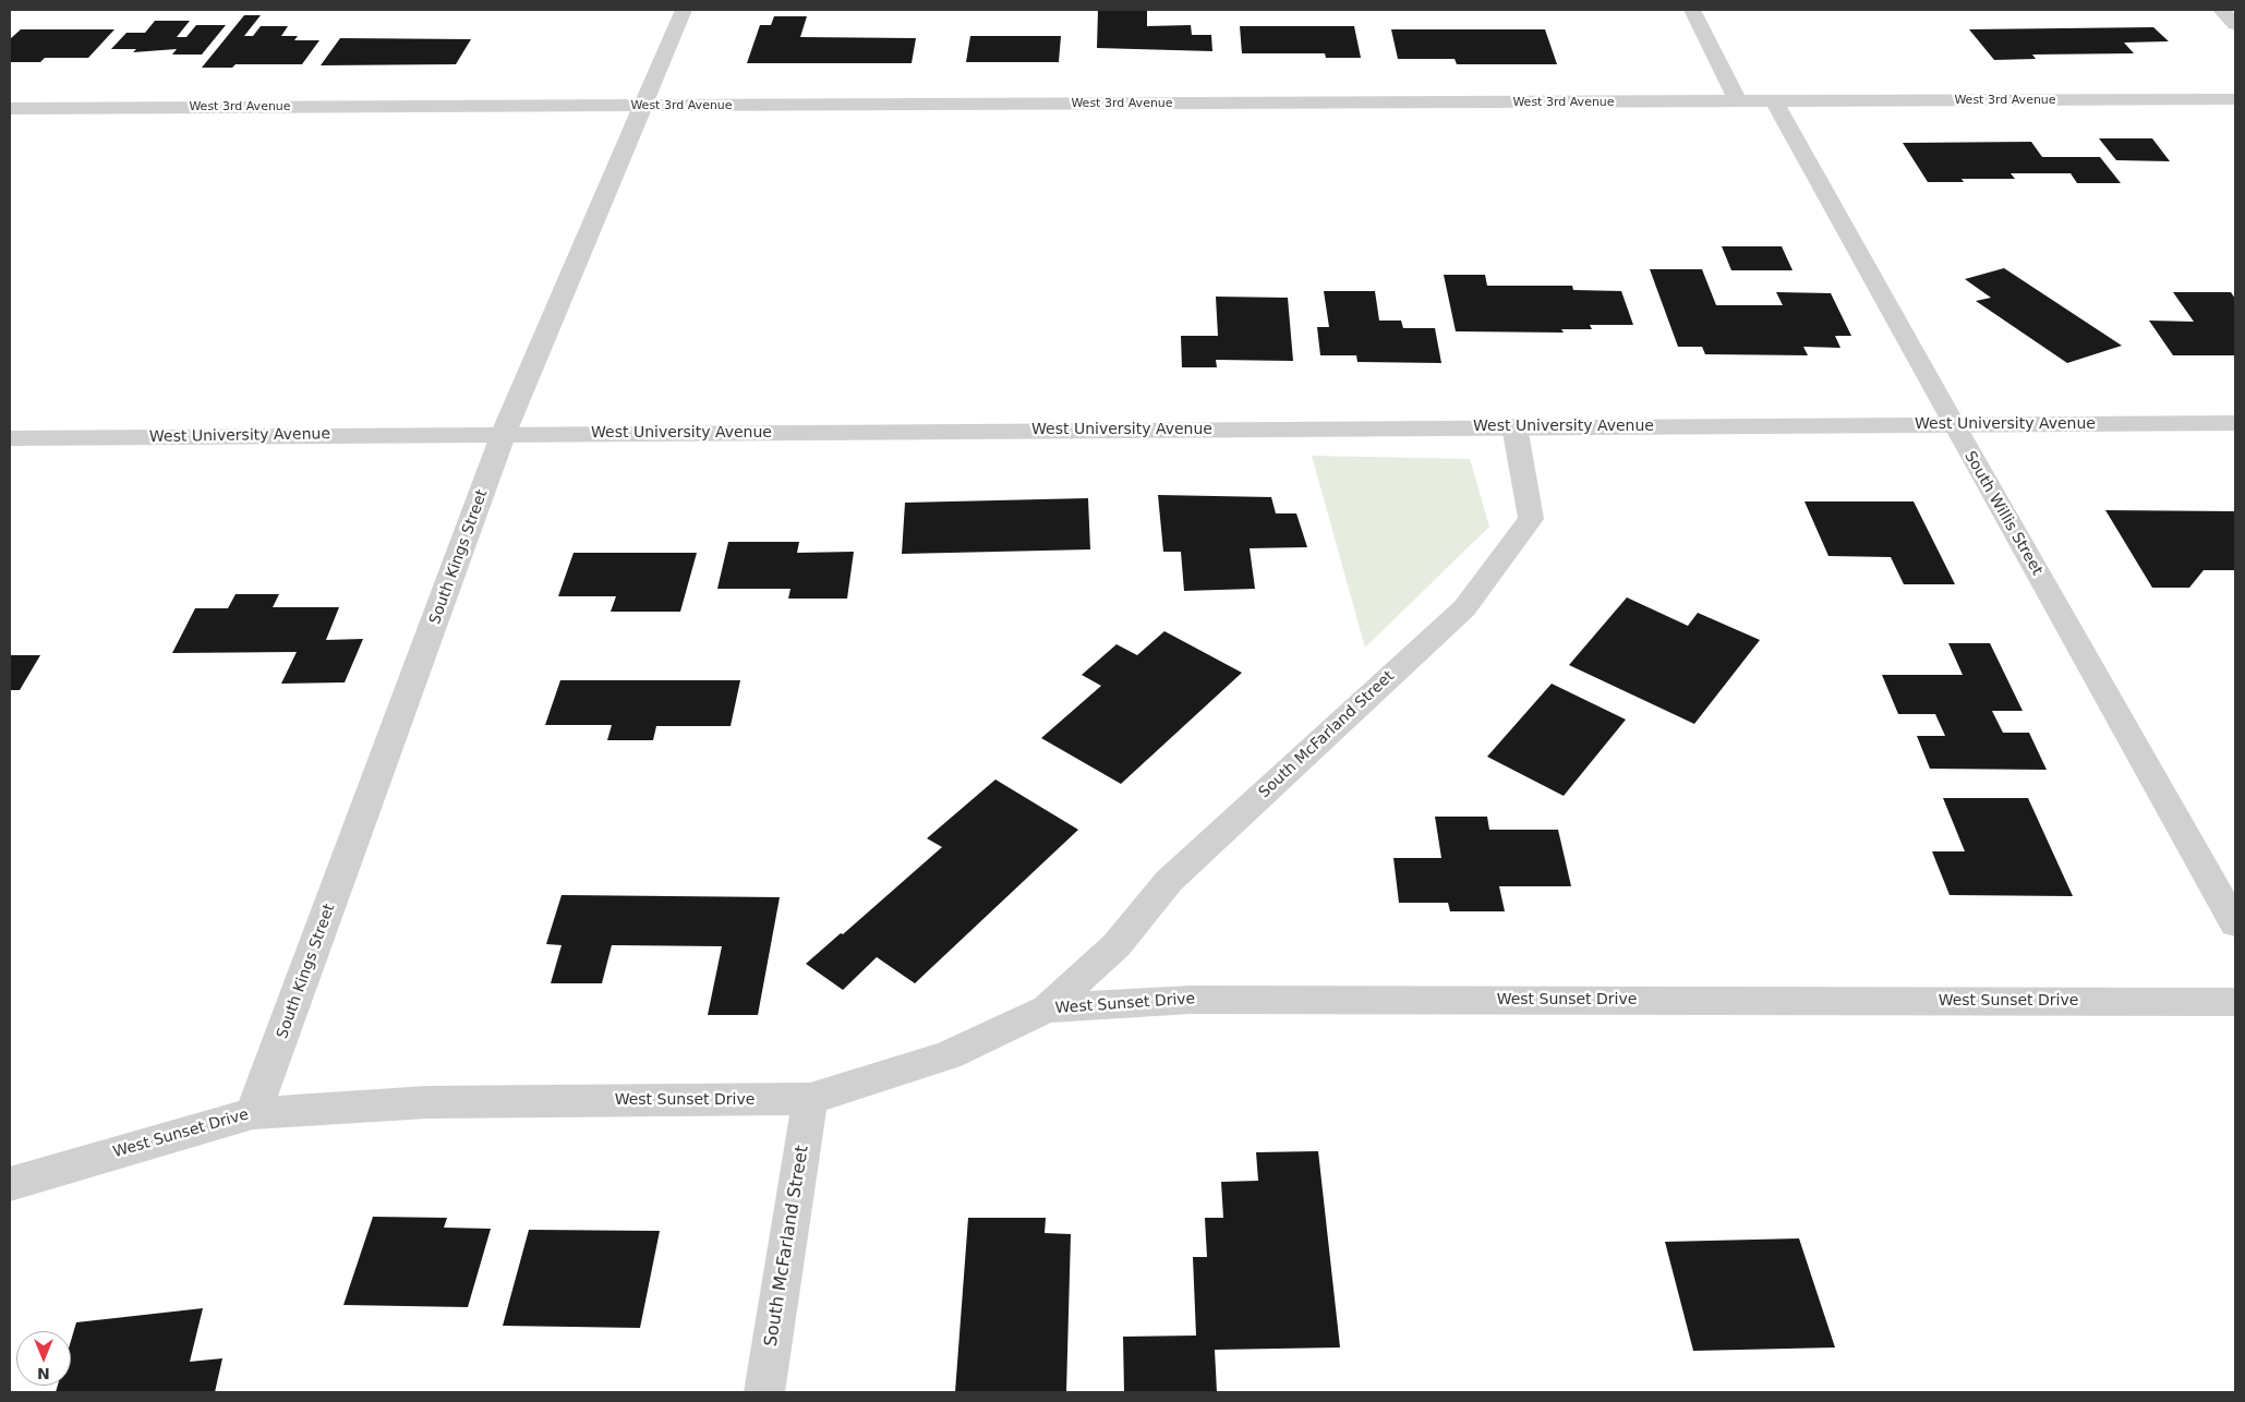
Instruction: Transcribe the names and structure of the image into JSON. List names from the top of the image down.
{
  "streets": {
    "street": [
      "West 3rd Avenue",
      "West University Avenue",
      "South Willis Street",
      "South Kings Street",
      "South McFarland Street",
      "West Sunset Drive"
    ]
  },
  "crossings": [
    ["West 3rd Avenue", "South Willis Street"],
    ["West 3rd Avenue", "South Kings Street"],
    ["West University Avenue", "South Willis Street"],
    ["West University Avenue", "South Kings Street"],
    ["West University Avenue", "South McFarland Street"],
    ["South Kings Street", "West Sunset Drive"],
    ["South McFarland Street", "West Sunset Drive"]
  ],
  "north": "bottom"
}
